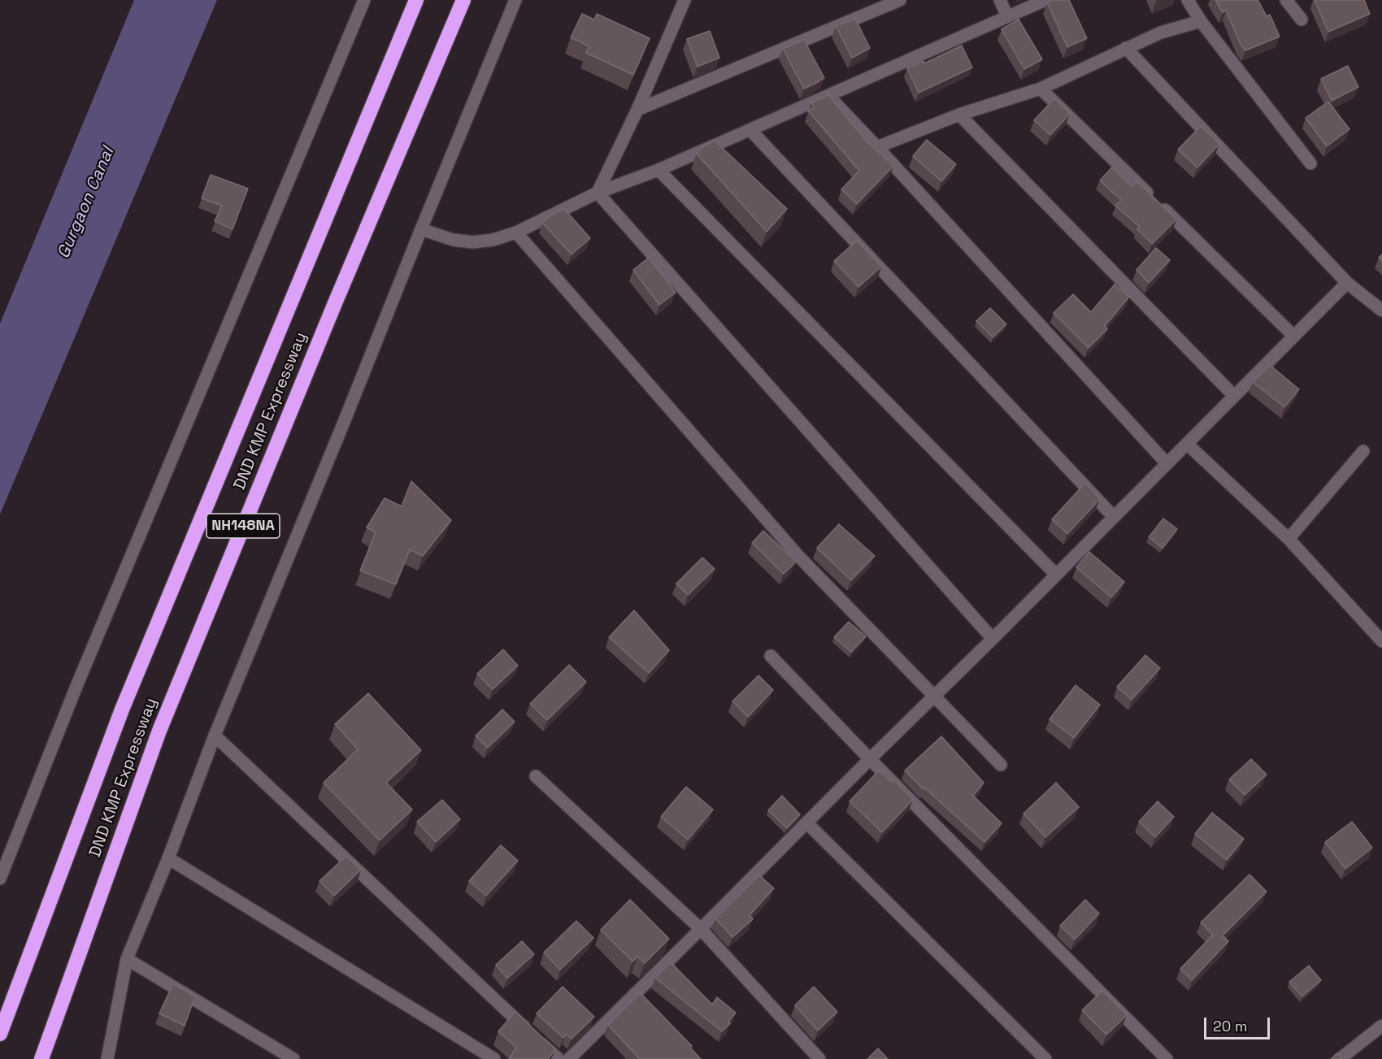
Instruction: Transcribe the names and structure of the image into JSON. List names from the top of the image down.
{
  "streets": {
    "highway": ["DND KMP Expressway", "NH148NA"]
  },
  "water": ["Gurgaon Canal"],
  "scale_bar": "20 m"
}
